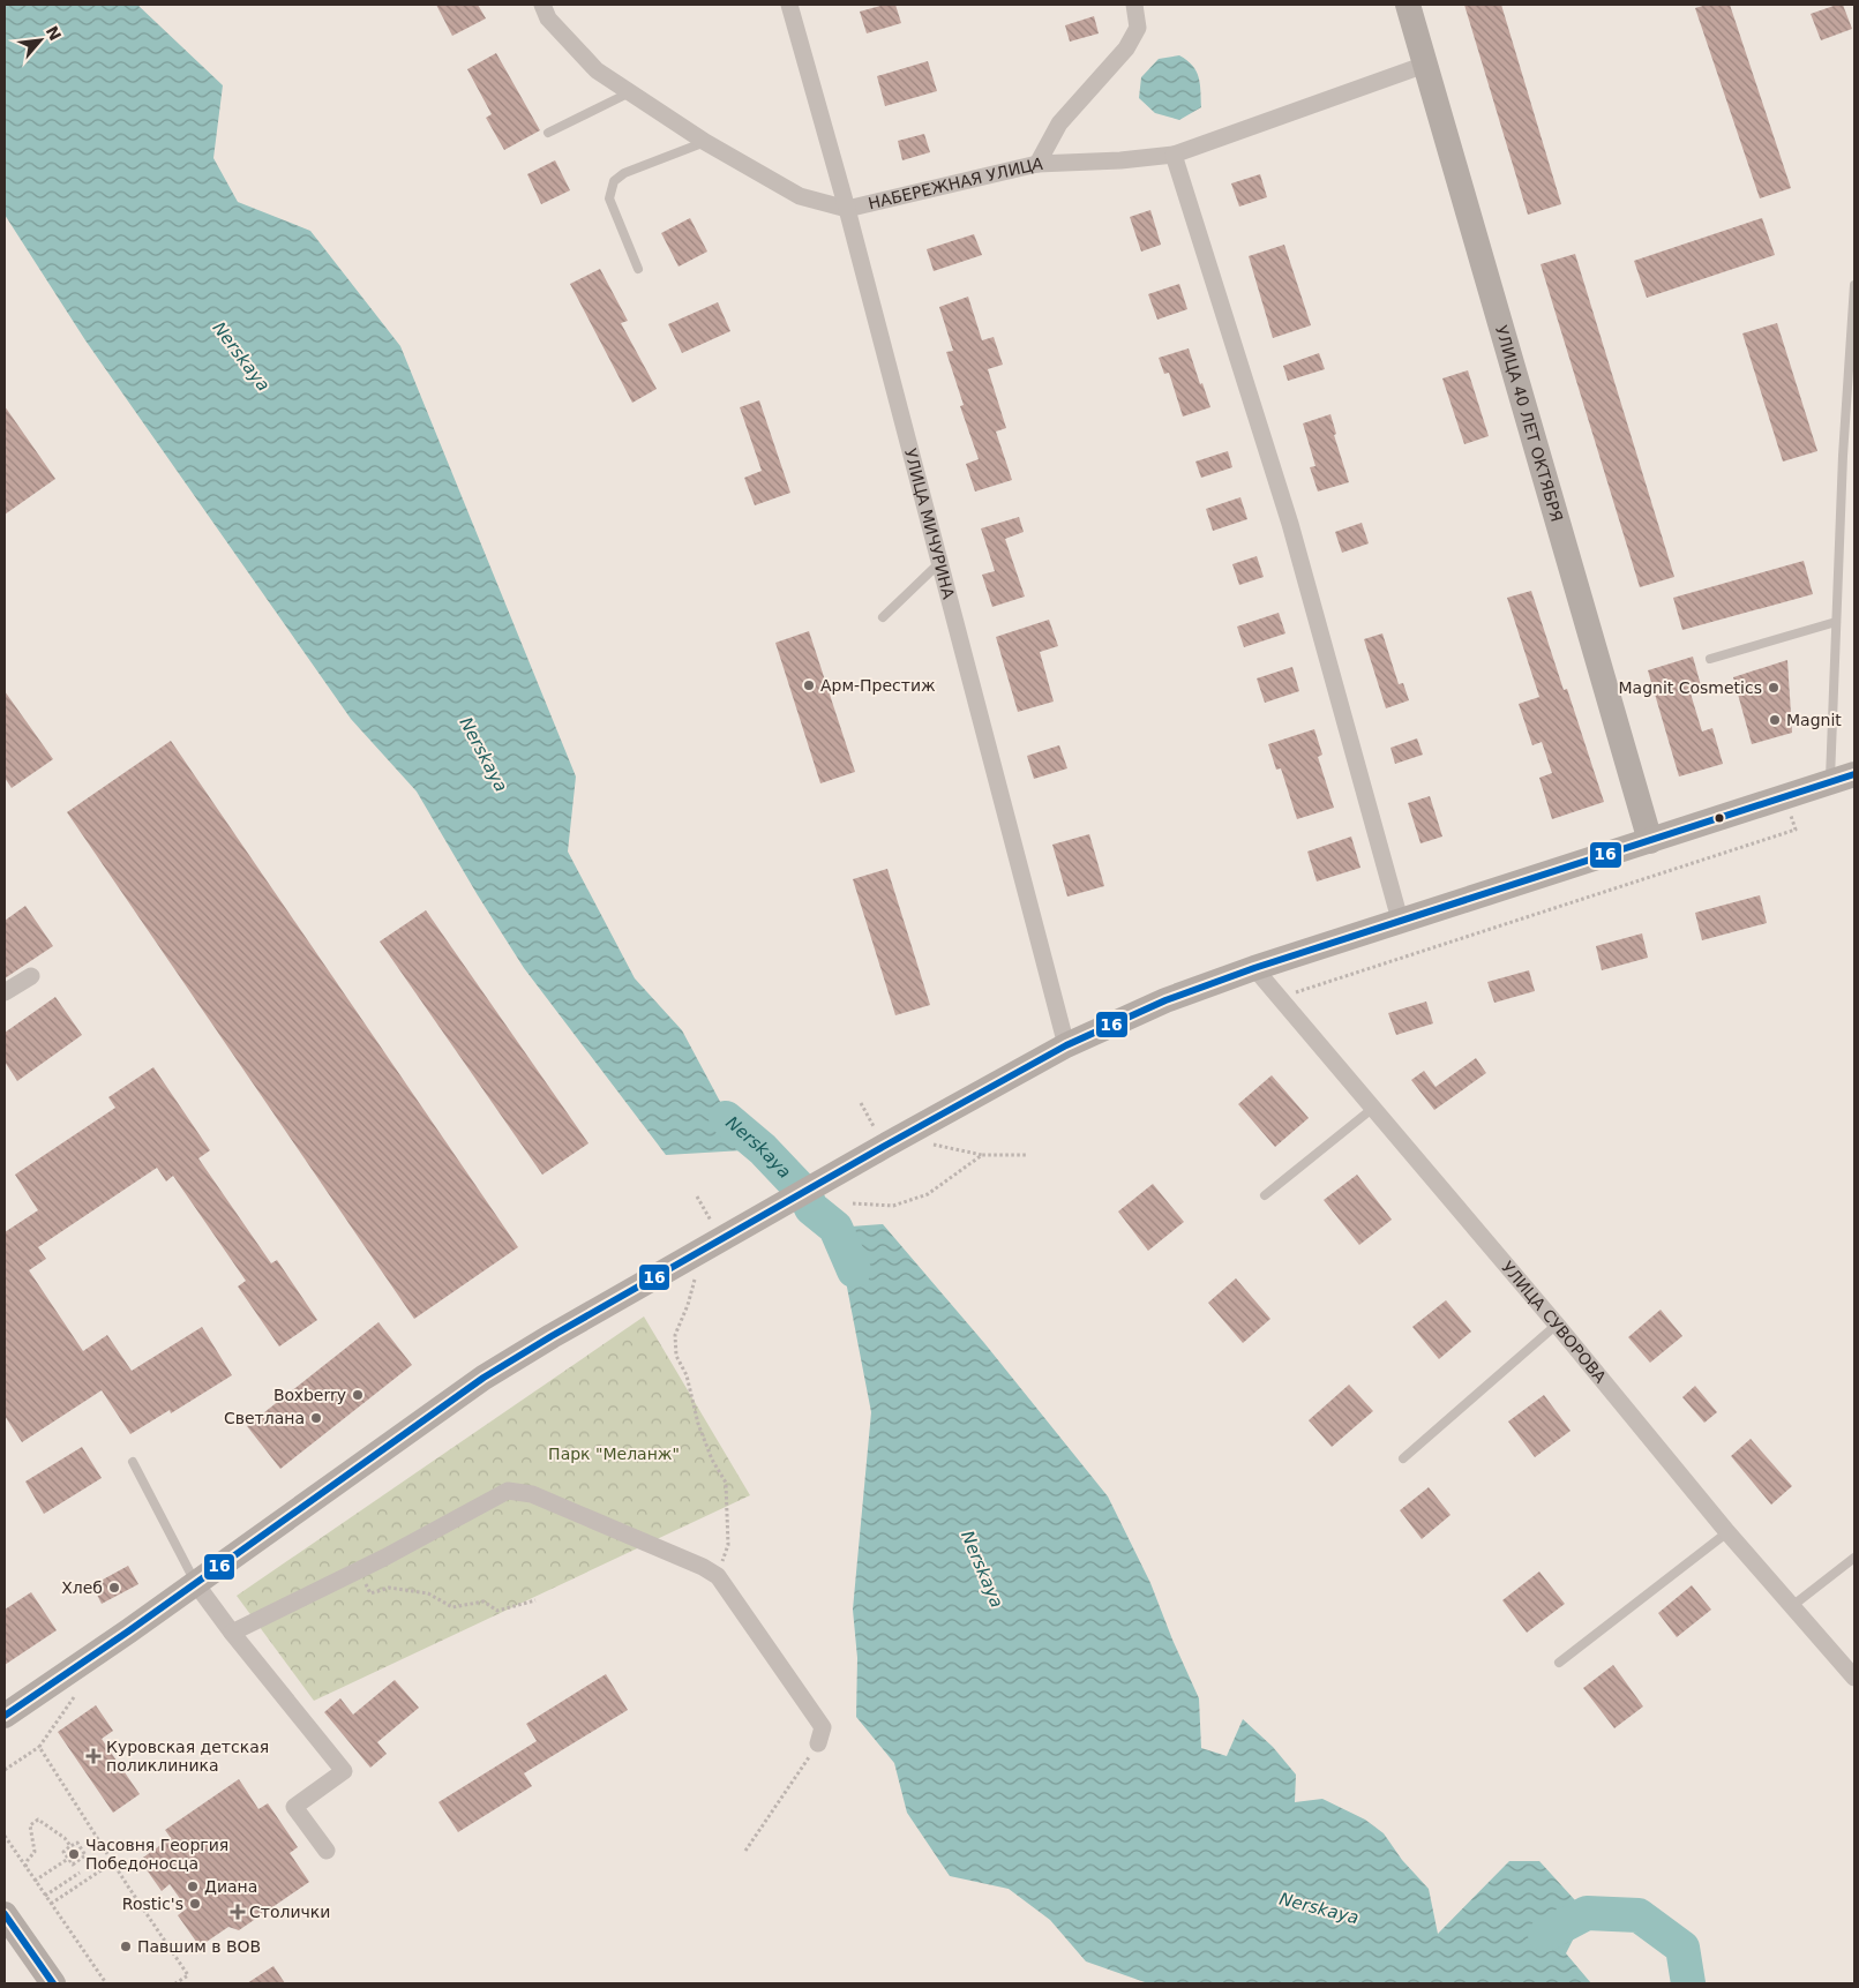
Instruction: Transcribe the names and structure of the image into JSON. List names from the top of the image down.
{
  "streets": {
    "street": [
      "НАБЕРЕЖНАЯ УЛИЦА",
      "УЛИЦА 40 ЛЕТ ОКТЯБРЯ",
      "УЛИЦА МИЧУРИНА",
      "УЛИЦА СУВОРОВА"
    ]
  },
  "crossings": [
    ["НАБЕРЕЖНАЯ УЛИЦА", "УЛИЦА 40 ЛЕТ ОКТЯБРЯ"],
    ["НАБЕРЕЖНАЯ УЛИЦА", "УЛИЦА МИЧУРИНА"]
  ],
  "water": ["Nerskaya"],
  "parks": ["Парк \"Меланж\""],
  "places": {
    "other": [
      "Арм-Престиж",
      "Magnit Cosmetics",
      "Magnit",
      "Boxberry",
      "Светлана",
      "Хлеб",
      "Часовня Георгия Победоносца",
      "Диана",
      "Rostic's",
      "Павшим в ВОВ"
    ],
    "health": ["Куровская детская поликлиника", "Столички"]
  },
  "lines": ["transit line 16"],
  "north": "top right"
}
